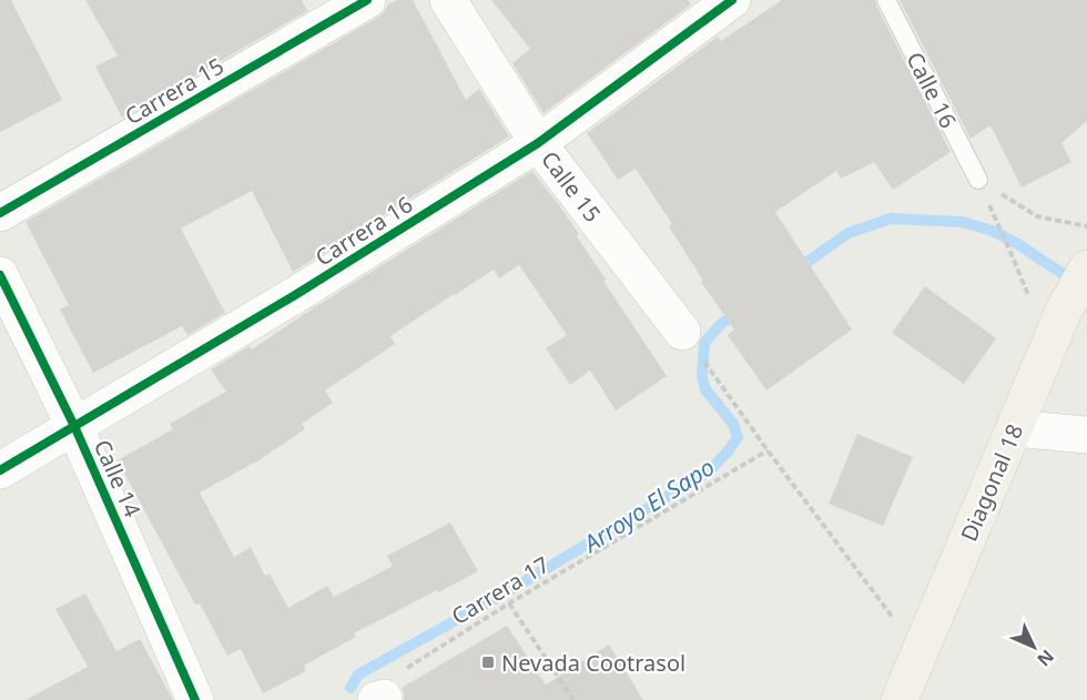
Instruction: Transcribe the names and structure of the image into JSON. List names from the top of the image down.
{
  "streets": {
    "main road": ["Diagonal 18"],
    "street": [
      "Carrera 15",
      "Calle 15",
      "Carrera 16",
      "Calle 14"
    ],
    "lane": ["Calle 16"],
    "path": ["Carrera 17"]
  },
  "crossings": [
    ["Calle 15", "Carrera 16"],
    ["Carrera 16", "Calle 14"]
  ],
  "water": ["Arroyo El Sapo"],
  "places": {
    "transit": ["Nevada Cootrasol"]
  },
  "north": "bottom right"
}
